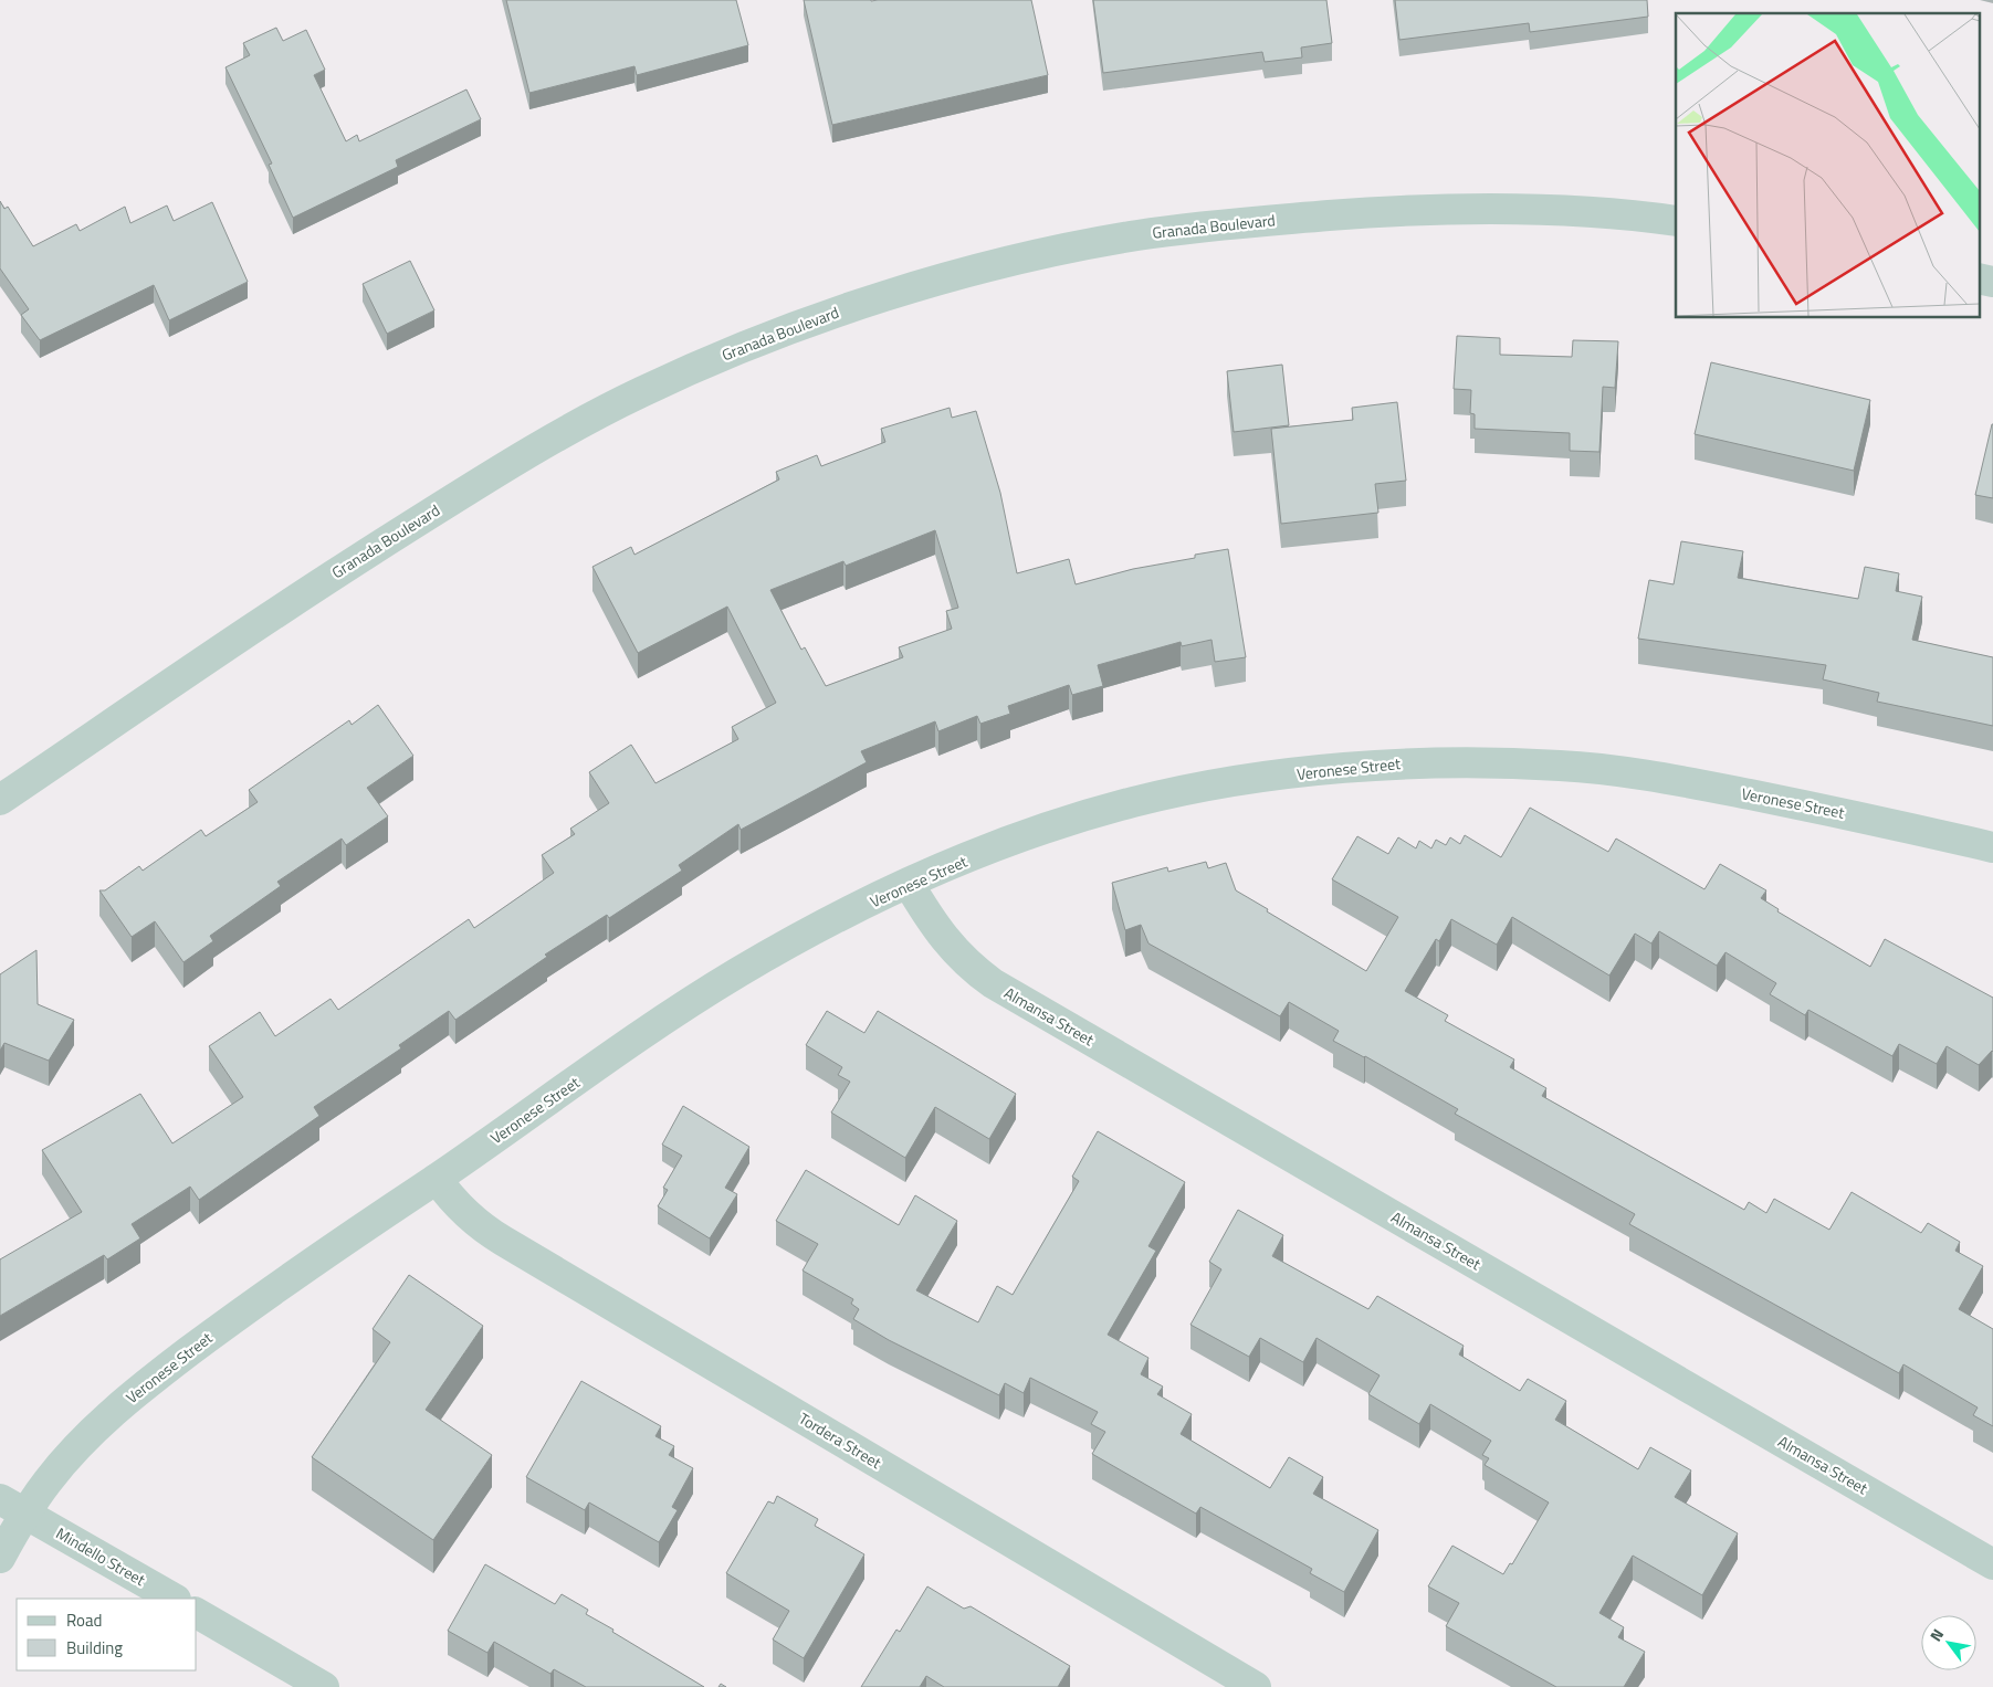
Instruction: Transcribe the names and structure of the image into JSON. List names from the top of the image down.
{
  "streets": {
    "street": [
      "Granada Boulevard",
      "Veronese Street",
      "Almansa Street",
      "Tordera Street",
      "Mindello Street"
    ]
  },
  "crossings": [
    ["Veronese Street", "Almansa Street"],
    ["Veronese Street", "Tordera Street"],
    ["Veronese Street", "Mindello Street"]
  ],
  "legend": ["Road", "Building"],
  "north": "top left"
}
